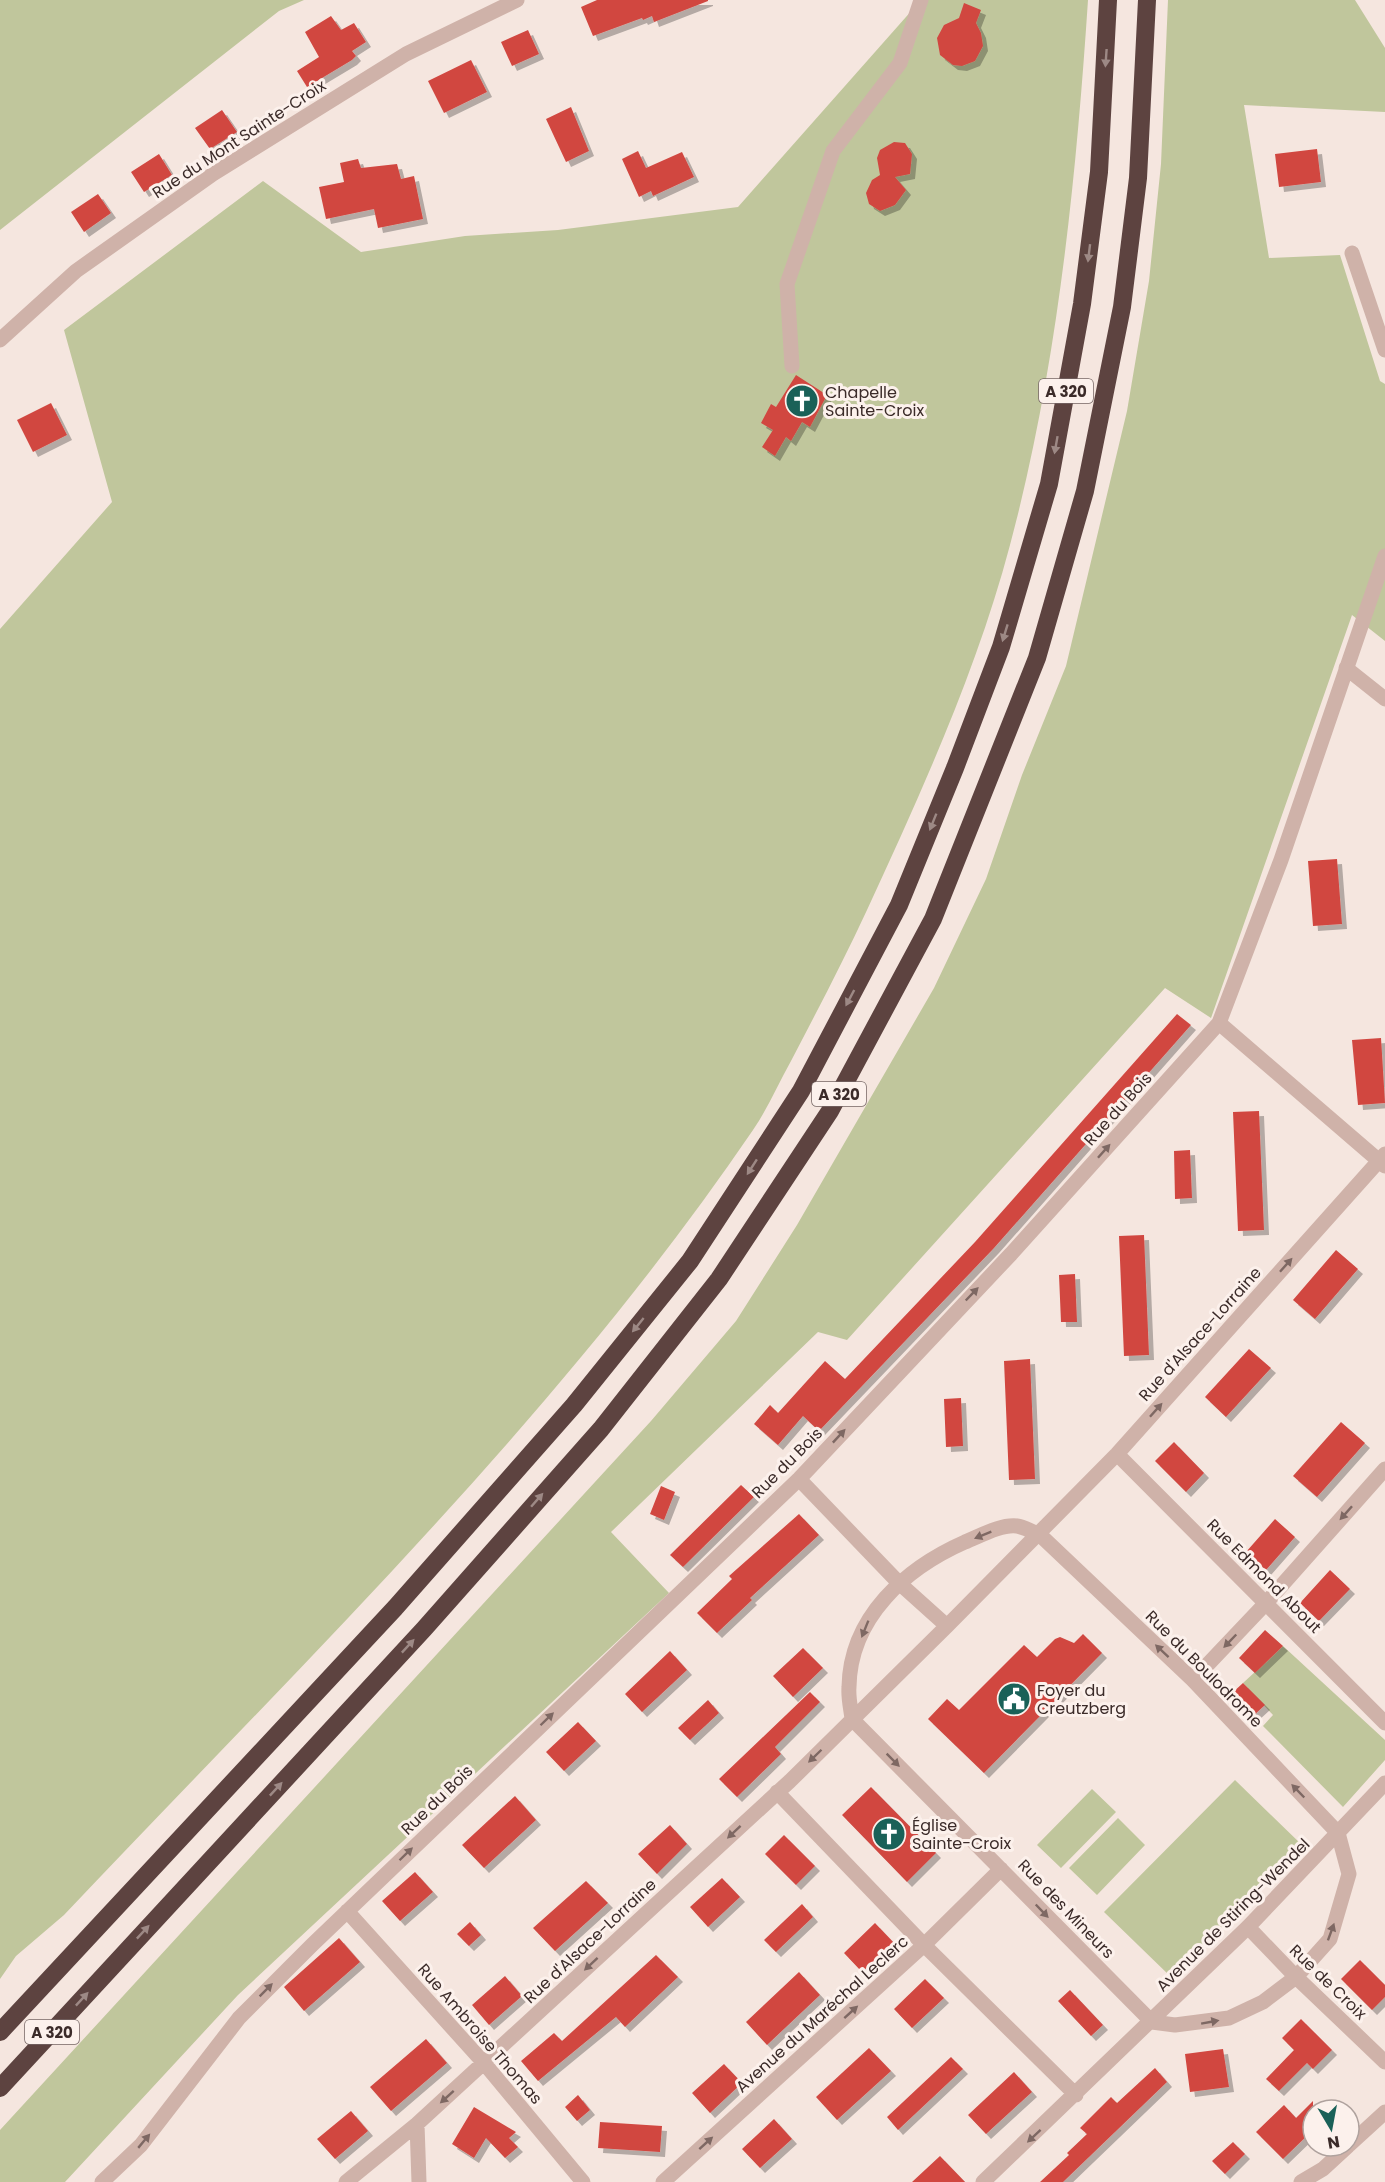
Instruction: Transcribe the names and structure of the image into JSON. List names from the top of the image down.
{
  "streets": {
    "highway": ["A 320"],
    "street": [
      "Rue du Mont Sainte-Croix",
      "Rue du Bois",
      "Rue d'Alsace-Lorraine",
      "Rue Edmond About",
      "Rue du Boulodrome",
      "Rue des Mineurs",
      "Avenue de Stiring-Wendel",
      "Rue de Croix",
      "Avenue du Maréchal Leclerc",
      "Rue Ambroise Thomas"
    ]
  },
  "crossings": [
    ["Rue du Bois", "Rue Ambroise Thomas"],
    ["Rue d'Alsace-Lorraine", "Rue Edmond About"],
    ["Rue d'Alsace-Lorraine", "Rue du Boulodrome"],
    ["Rue d'Alsace-Lorraine", "Rue des Mineurs"],
    ["Rue d'Alsace-Lorraine", "Rue Ambroise Thomas"],
    ["Rue du Boulodrome", "Avenue de Stiring-Wendel"],
    ["Rue des Mineurs", "Avenue de Stiring-Wendel"],
    ["Rue des Mineurs", "Avenue du Maréchal Leclerc"],
    ["Avenue de Stiring-Wendel", "Rue de Croix"]
  ],
  "one_way": ["Rue du Bois", "Rue du Boulodrome", "Avenue du Maréchal Leclerc"],
  "places": {
    "church": ["Chapelle Sainte-Croix", "Église Sainte-Croix"],
    "public building": ["Foyer du Creutzberg"]
  },
  "north": "bottom"
}
